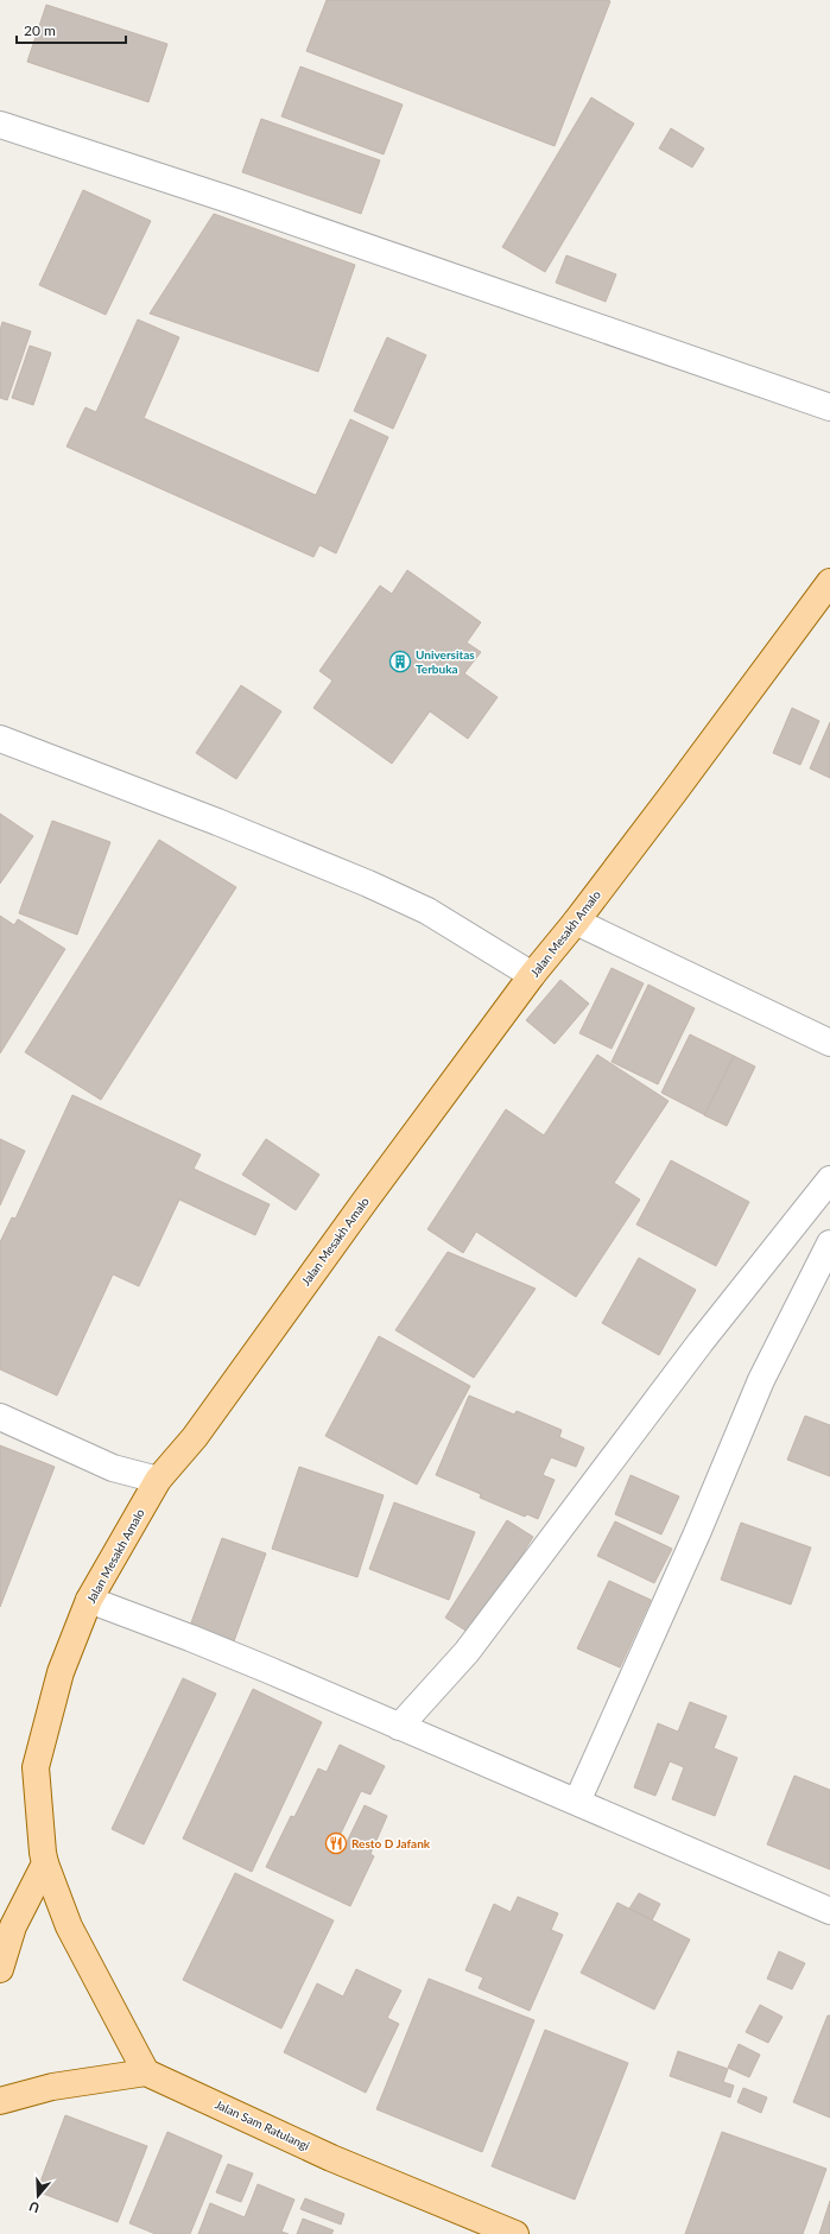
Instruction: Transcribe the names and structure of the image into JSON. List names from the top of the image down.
{
  "streets": {
    "main road": ["Jalan Mesakh Amalo", "Jalan Sam Ratulangi"]
  },
  "crossings": [
    ["Jalan Mesakh Amalo", "Jalan Sam Ratulangi"]
  ],
  "places": {
    "building": ["Universitas Terbuka"],
    "restaurant": ["Resto D Jafank"]
  },
  "scale_bar": "20 m",
  "north": "bottom"
}
